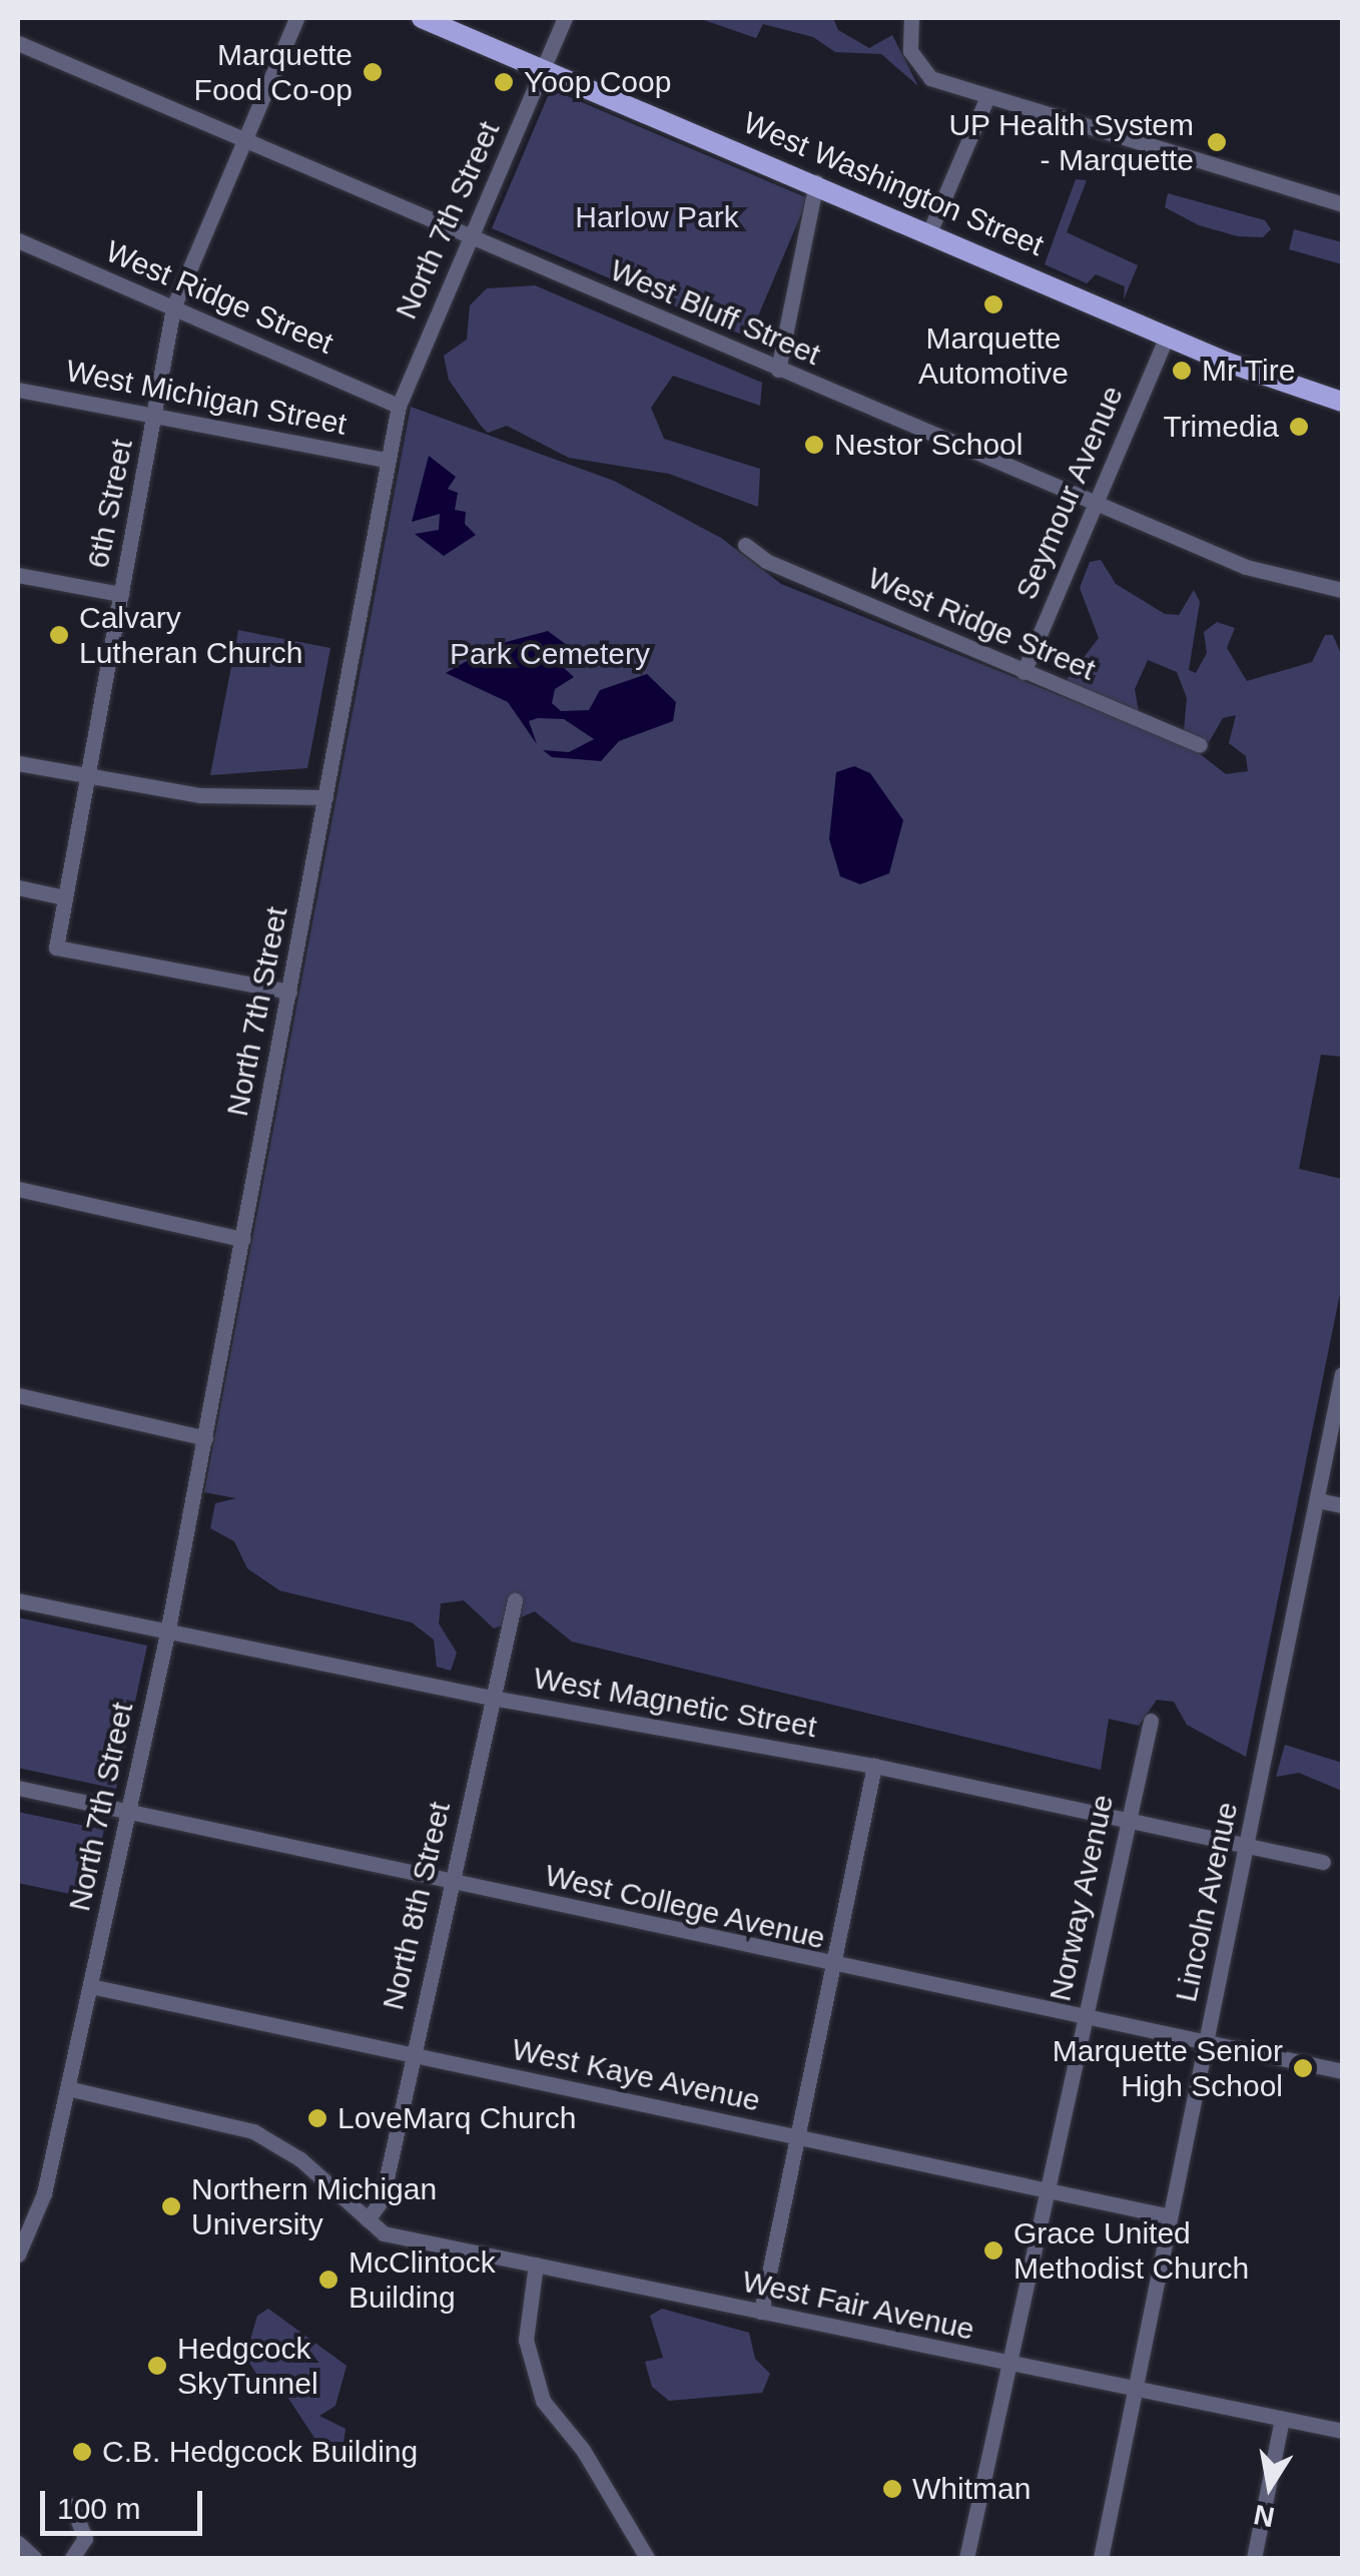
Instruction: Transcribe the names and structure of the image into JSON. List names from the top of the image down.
{
  "streets": {
    "main road": ["West Washington Street"],
    "street": [
      "North 7th Street",
      "West Ridge Street",
      "West Bluff Street",
      "West Michigan Street",
      "Seymour Avenue",
      "6th Street",
      "West Magnetic Street",
      "Norway Avenue",
      "Lincoln Avenue",
      "North 8th Street",
      "West College Avenue",
      "West Kaye Avenue",
      "West Fair Avenue"
    ]
  },
  "crossings": [
    ["West Washington Street", "North 7th Street"],
    ["West Washington Street", "Seymour Avenue"],
    ["North 7th Street", "West Ridge Street"],
    ["North 7th Street", "West Bluff Street"],
    ["North 7th Street", "West Michigan Street"],
    ["North 7th Street", "6th Street"],
    ["North 7th Street", "West Magnetic Street"],
    ["North 7th Street", "West College Avenue"],
    ["North 7th Street", "West Kaye Avenue"],
    ["North 7th Street", "West Fair Avenue"],
    ["West Ridge Street", "Seymour Avenue"],
    ["West Ridge Street", "6th Street"],
    ["West Bluff Street", "Seymour Avenue"],
    ["West Bluff Street", "6th Street"],
    ["West Michigan Street", "6th Street"],
    ["West Magnetic Street", "Norway Avenue"],
    ["West Magnetic Street", "Lincoln Avenue"],
    ["West Magnetic Street", "North 8th Street"],
    ["Norway Avenue", "West College Avenue"],
    ["Norway Avenue", "West Kaye Avenue"],
    ["Norway Avenue", "West Fair Avenue"],
    ["Lincoln Avenue", "West College Avenue"],
    ["Lincoln Avenue", "West Kaye Avenue"],
    ["Lincoln Avenue", "West Fair Avenue"],
    ["North 8th Street", "West College Avenue"],
    ["North 8th Street", "West Kaye Avenue"],
    ["North 8th Street", "West Fair Avenue"]
  ],
  "parks": ["Harlow Park", "Park Cemetery"],
  "places": [
    "Marquette Food Co-op",
    "Yoop Coop",
    "UP Health System - Marquette",
    "Marquette Automotive",
    "Mr Tire",
    "Trimedia",
    "Nestor School",
    "Calvary Lutheran Church",
    "Marquette Senior High School",
    "LoveMarq Church",
    "Northern Michigan University",
    "Grace United Methodist Church",
    "McClintock Building",
    "Hedgcock SkyTunnel",
    "C.B. Hedgcock Building",
    "Whitman"
  ],
  "scale_bar": "100 m",
  "north": "bottom"
}
